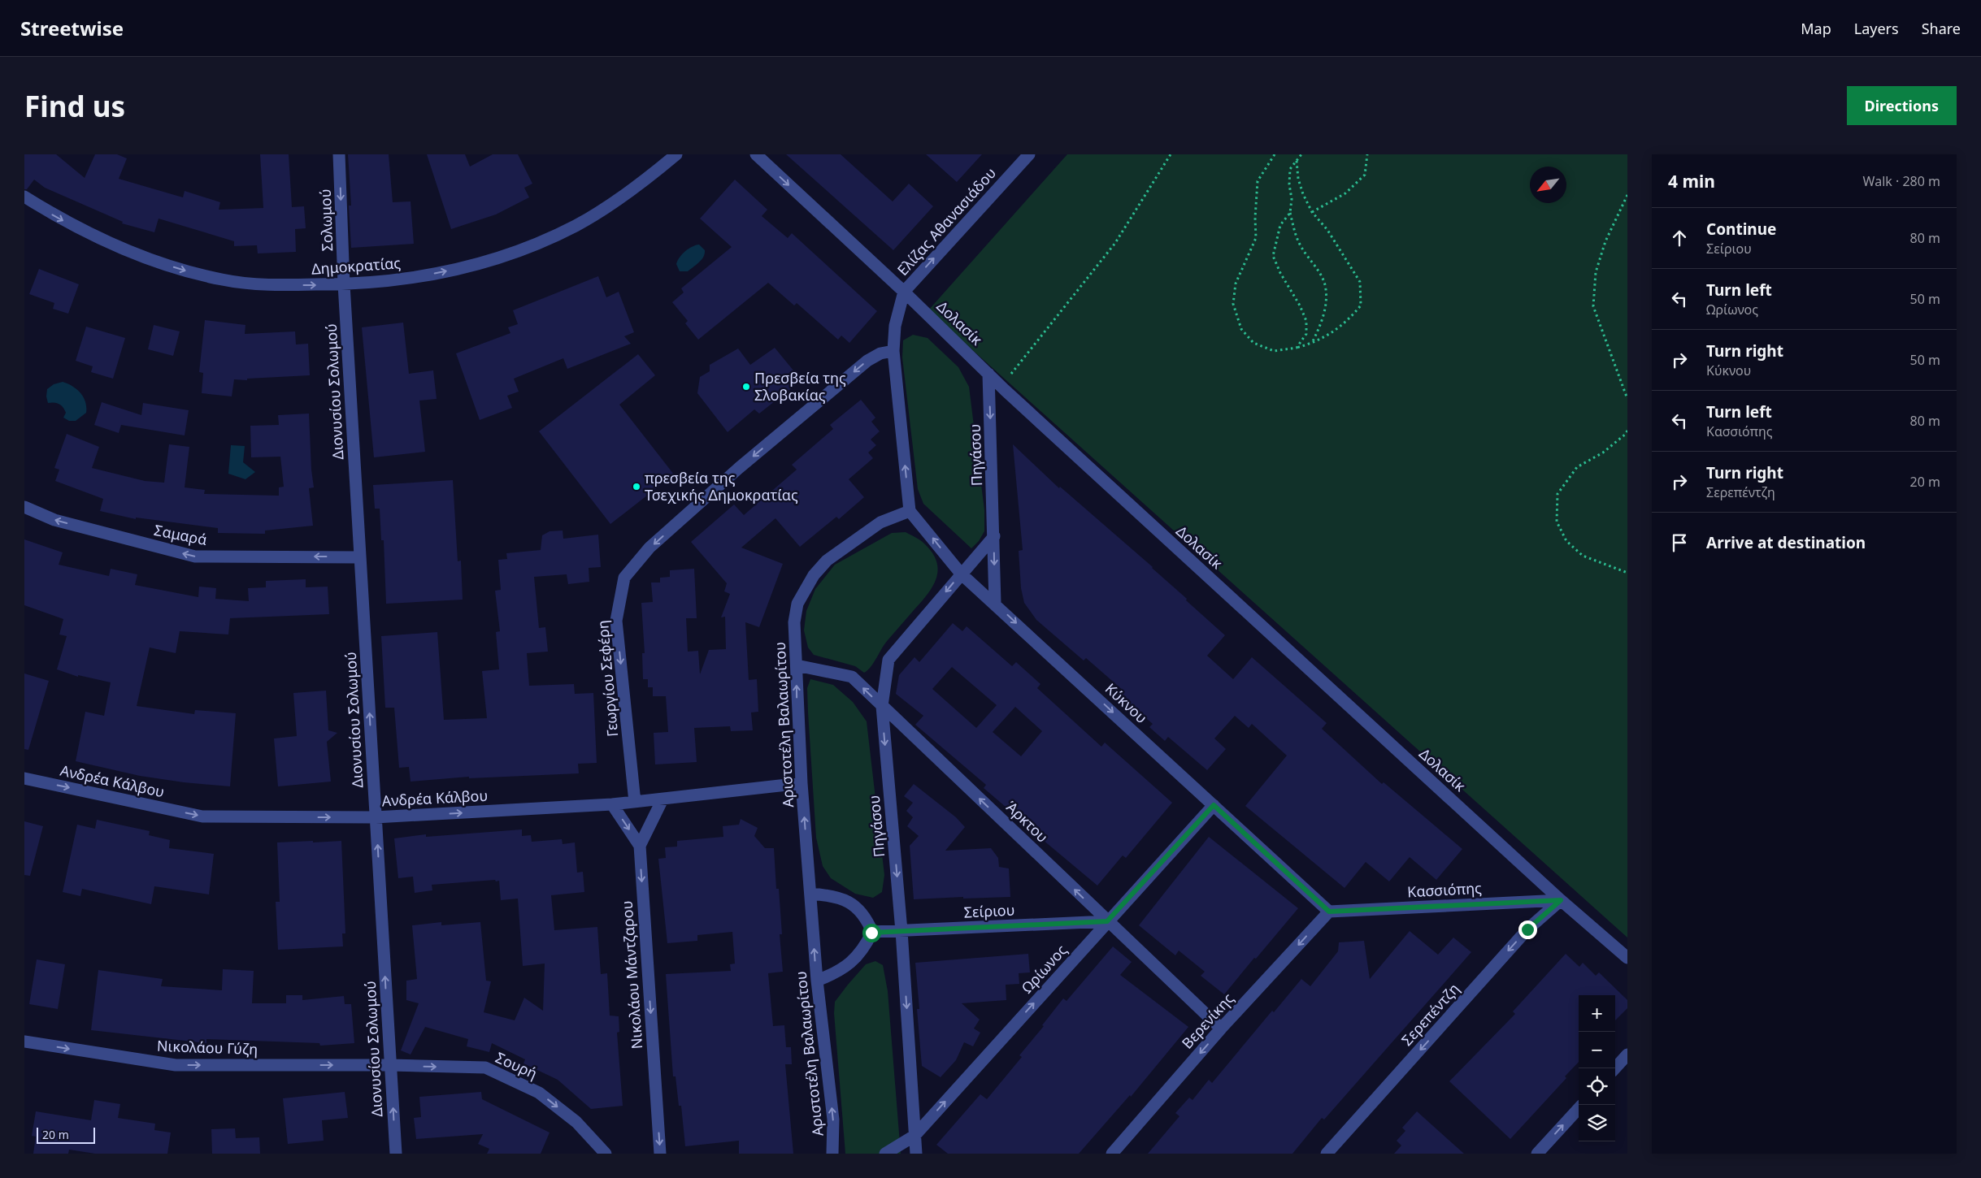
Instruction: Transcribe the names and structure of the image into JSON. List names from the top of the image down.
{
  "streets": {
    "street": [
      "Σολωμού",
      "Ελίζας Αθανασιάδου",
      "Δημοκρατίας",
      "Δολασίκ",
      "Διονυσίου Σολωμού",
      "Πηγάσου",
      "Σαμαρά",
      "Γεωργίου Σεφέρη",
      "Κύκνου",
      "Αριστοτέλη Βαλαωρίτου",
      "Ανδρέα Κάλβου",
      "Άρκτου",
      "Κασσιόπης",
      "Σείριου",
      "Ωρίωνος",
      "Νικολάου Μάντζαρου",
      "Σερεπέντζη",
      "Βερενίκης",
      "Νικολάου Γύζη",
      "Σουρή"
    ]
  },
  "crossings": [
    ["Σολωμού", "Δημοκρατίας"],
    ["Σολωμού", "Διονυσίου Σολωμού"],
    ["Ελίζας Αθανασιάδου", "Δολασίκ"],
    ["Δημοκρατίας", "Διονυσίου Σολωμού"],
    ["Δολασίκ", "Πηγάσου"],
    ["Δολασίκ", "Κασσιόπης"],
    ["Δολασίκ", "Σερεπέντζη"],
    ["Διονυσίου Σολωμού", "Σαμαρά"],
    ["Διονυσίου Σολωμού", "Ανδρέα Κάλβου"],
    ["Διονυσίου Σολωμού", "Νικολάου Γύζη"],
    ["Διονυσίου Σολωμού", "Σουρή"],
    ["Πηγάσου", "Κύκνου"],
    ["Πηγάσου", "Άρκτου"],
    ["Πηγάσου", "Σείριου"],
    ["Πηγάσου", "Ωρίωνος"],
    ["Γεωργίου Σεφέρη", "Ανδρέα Κάλβου"],
    ["Κύκνου", "Αριστοτέλη Βαλαωρίτου"],
    ["Κύκνου", "Κασσιόπης"],
    ["Κύκνου", "Ωρίωνος"],
    ["Κύκνου", "Βερενίκης"],
    ["Αριστοτέλη Βαλαωρίτου", "Ανδρέα Κάλβου"],
    ["Αριστοτέλη Βαλαωρίτου", "Άρκτου"],
    ["Ανδρέα Κάλβου", "Νικολάου Μάντζαρου"],
    ["Άρκτου", "Σείριου"],
    ["Άρκτου", "Ωρίωνος"],
    ["Άρκτου", "Βερενίκης"],
    ["Κασσιόπης", "Σερεπέντζη"],
    ["Κασσιόπης", "Βερενίκης"],
    ["Σείριου", "Ωρίωνος"],
    ["Νικολάου Γύζη", "Σουρή"]
  ],
  "one_way": [
    "Σολωμού",
    "Ελίζας Αθανασιάδου",
    "Δημοκρατίας",
    "Διονυσίου Σολωμού",
    "Πηγάσου",
    "Σαμαρά",
    "Γεωργίου Σεφέρη",
    "Αριστοτέλη Βαλαωρίτου",
    "Ανδρέα Κάλβου",
    "Άρκτου",
    "Ωρίωνος",
    "Νικολάου Μάντζαρου",
    "Σερεπέντζη",
    "Βερενίκης",
    "Νικολάου Γύζη",
    "Σουρή"
  ],
  "places": ["Πρεσβεία της Σλοβακίας", "πρεσβεία της Τσεχικής Δημοκρατίας"],
  "scale_bar": "20 m",
  "north": "bottom left",
  "page": {
    "header": "Streetwise",
    "nav": ["Map", "Layers", "Share"],
    "buttons": "Directions",
    "title": "Find us",
    "heading": ["4 min", "Walk · 280 m"],
    "list": [
      ["Continue", "Σείριου", "80 m"],
      ["Turn left", "Ωρίωνος", "50 m"],
      ["Turn right", "Κύκνου", "50 m"],
      ["Turn left", "Κασσιόπης", "80 m"],
      ["Turn right", "Σερεπέντζη", "20 m"],
      "Arrive at destination"
    ],
    "map_buttons": ["+", "−"],
    "scale": "20 m"
  }
}
